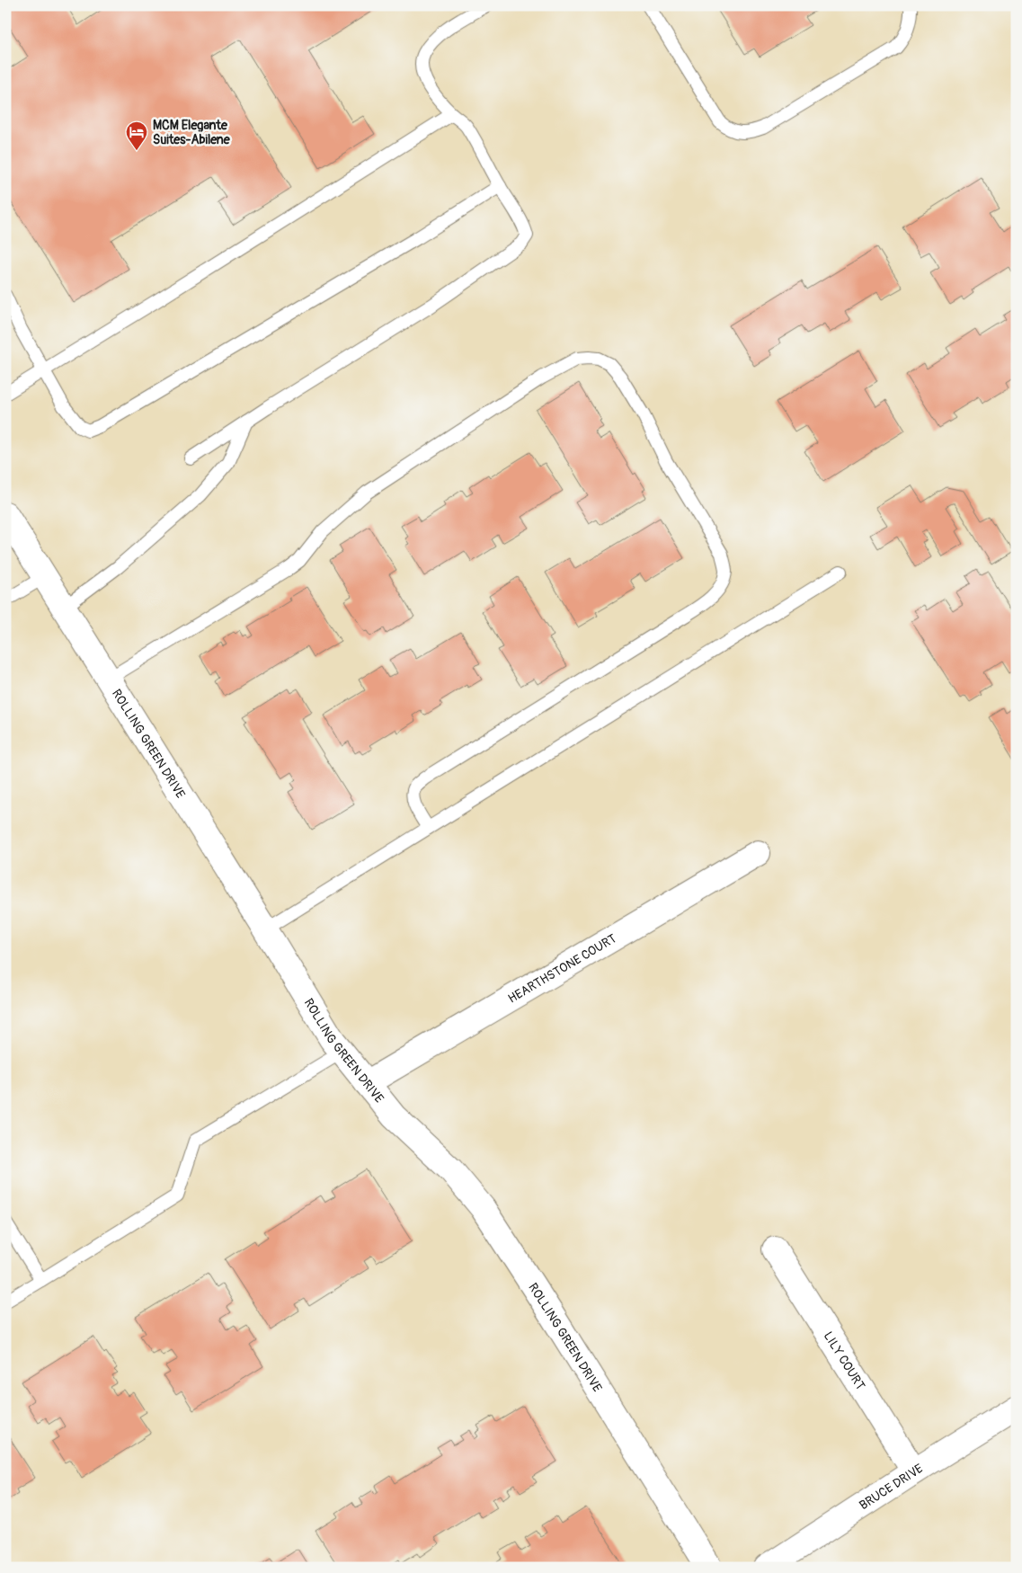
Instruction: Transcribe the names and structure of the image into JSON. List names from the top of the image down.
{
  "streets": {
    "street": [
      "ROLLING GREEN DRIVE",
      "HEARTHSTONE COURT",
      "LILY COURT",
      "BRUCE DRIVE"
    ]
  },
  "crossings": [
    ["ROLLING GREEN DRIVE", "HEARTHSTONE COURT"],
    ["LILY COURT", "BRUCE DRIVE"]
  ],
  "places": {
    "hotel": ["MCM Elegante Suites-Abilene"]
  }
}
